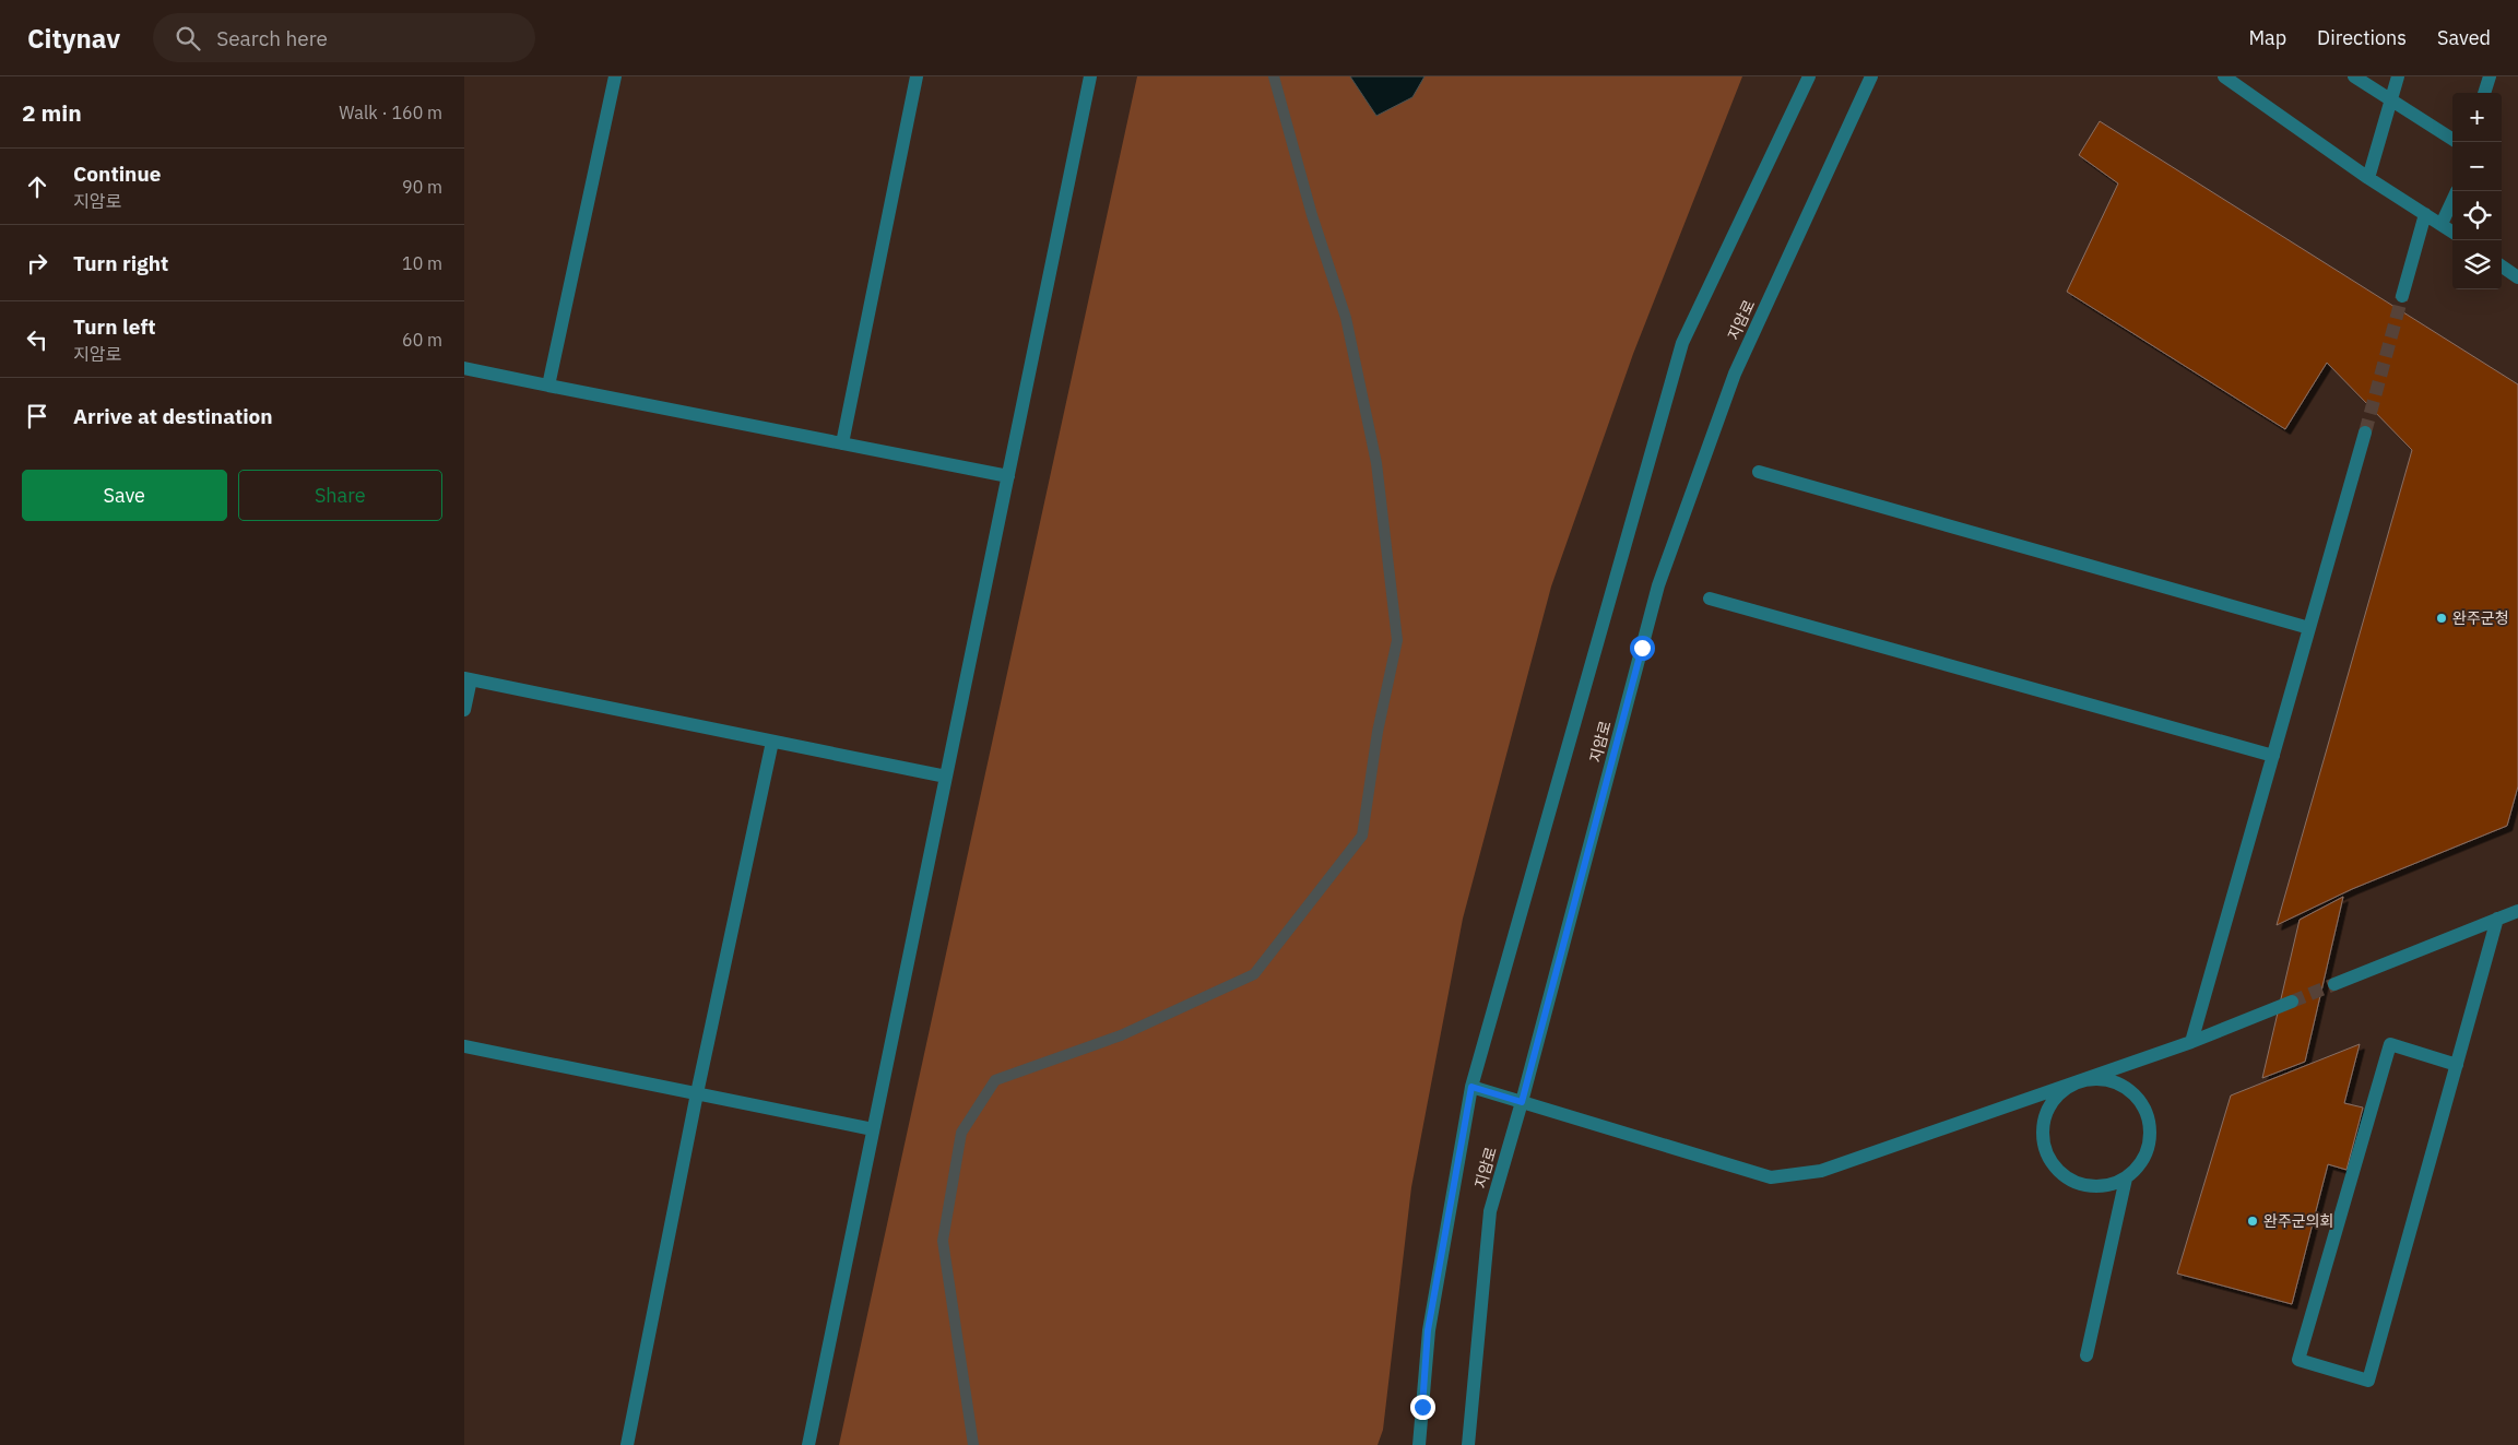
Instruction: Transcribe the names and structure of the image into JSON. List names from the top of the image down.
{
  "streets": {
    "street": ["지암로"]
  },
  "places": ["완주군청", "완주군의회"],
  "page": {
    "header": "Citynav",
    "search": "Search here",
    "nav": ["Map", "Directions", "Saved"],
    "heading": ["2 min", "Walk · 160 m"],
    "map_buttons": ["+", "−"],
    "list": [
      ["Continue", "지암로", "90 m"],
      ["Turn right", "10 m"],
      ["Turn left", "지암로", "60 m"],
      "Arrive at destination"
    ],
    "buttons": ["Save", "Share"]
  }
}
